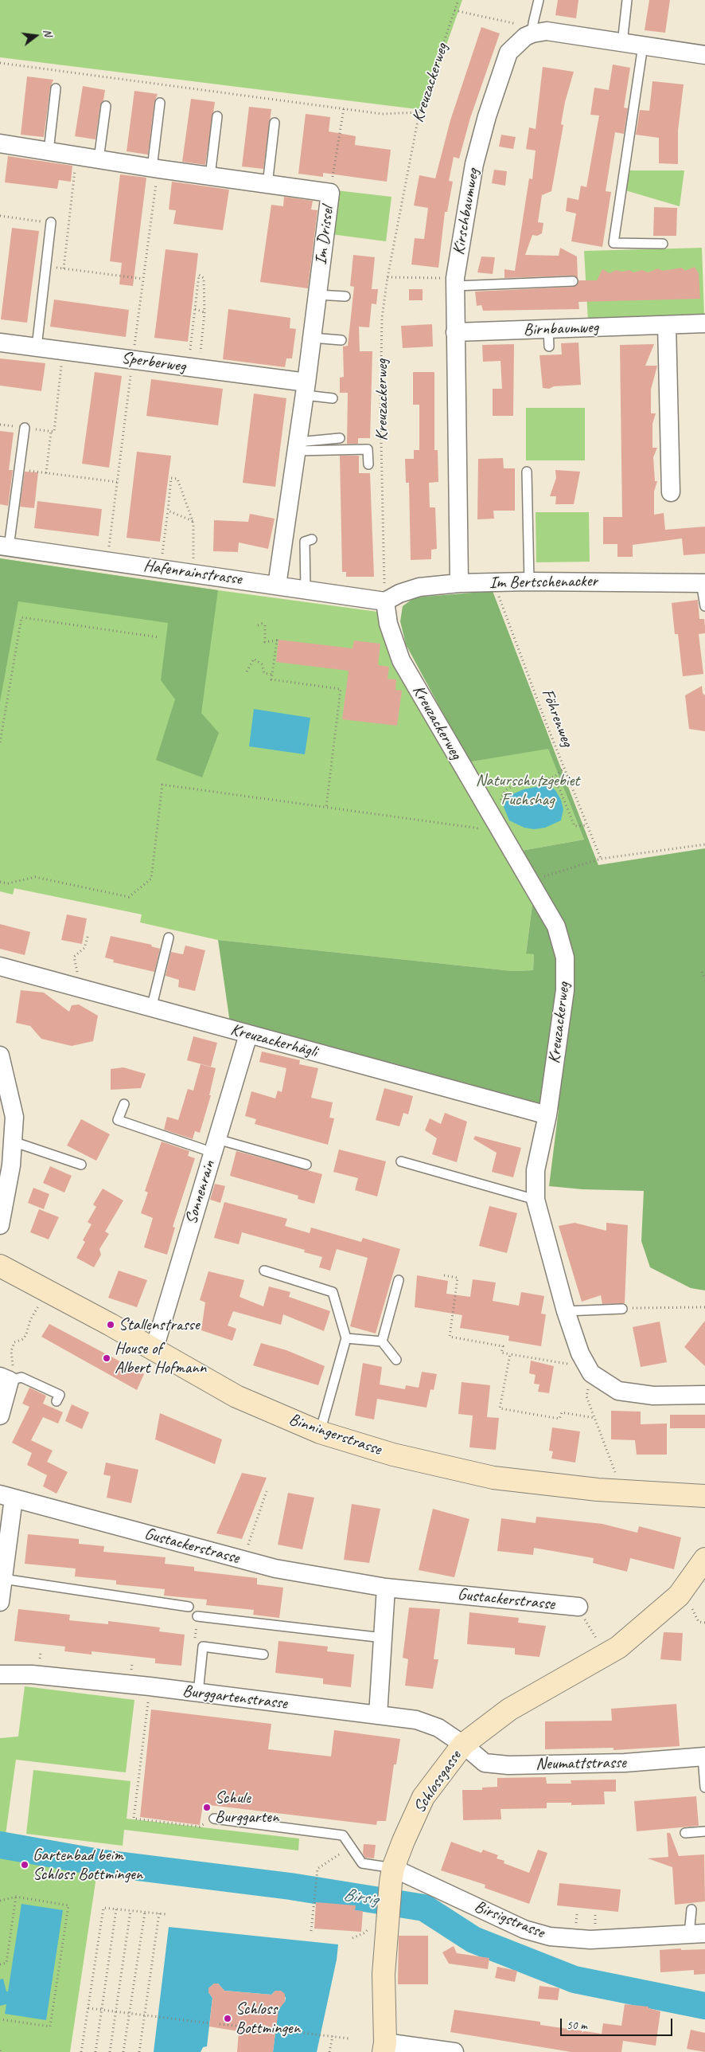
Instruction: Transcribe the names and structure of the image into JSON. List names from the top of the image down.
{
  "streets": {
    "main road": ["Binningerstrasse", "Schlossgasse"],
    "street": [
      "Kreuzackerweg",
      "Kirschbaumweg",
      "Im Drissel",
      "Birnbaumweg",
      "Sperberweg",
      "Hafenrainstrasse",
      "Im Bertschenacker",
      "Kreuzackerhägli",
      "Sonnenrain",
      "Gustackerstrasse",
      "Burggartenstrasse",
      "Neumattstrasse",
      "Birsigstrasse"
    ],
    "path": ["Föhrenweg"]
  },
  "crossings": [
    ["Kreuzackerweg", "Hafenrainstrasse"],
    ["Kreuzackerweg", "Im Bertschenacker"],
    ["Kreuzackerweg", "Kreuzackerhägli"],
    ["Kirschbaumweg", "Birnbaumweg"],
    ["Kirschbaumweg", "Im Bertschenacker"],
    ["Im Drissel", "Sperberweg"],
    ["Im Drissel", "Hafenrainstrasse"],
    ["Hafenrainstrasse", "Im Bertschenacker"],
    ["Im Bertschenacker", "Föhrenweg"],
    ["Kreuzackerhägli", "Sonnenrain"],
    ["Sonnenrain", "Binningerstrasse"],
    ["Burggartenstrasse", "Neumattstrasse"],
    ["Burggartenstrasse", "Schlossgasse"],
    ["Neumattstrasse", "Schlossgasse"],
    ["Schlossgasse", "Birsigstrasse"]
  ],
  "water": ["Birsig"],
  "parks": ["Naturschutzgebiet Fuchshag"],
  "places": [
    "Stallenstrasse",
    "House of Albert Hofmann",
    "Schule Burggarten",
    "Gartenbad beim Schloss Bottmingen",
    "Schloss Bottmingen"
  ],
  "scale_bar": "50 m",
  "north": "right"
}
